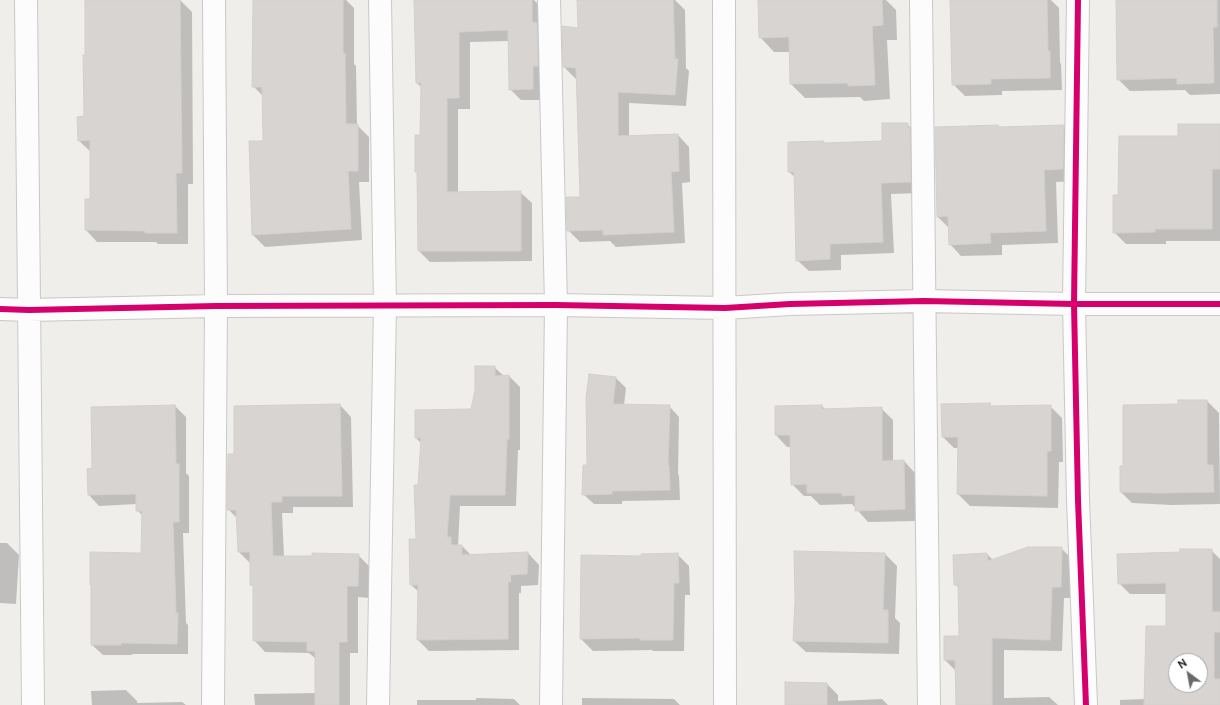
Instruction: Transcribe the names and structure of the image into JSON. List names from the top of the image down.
{
  "north": "top left"
}
